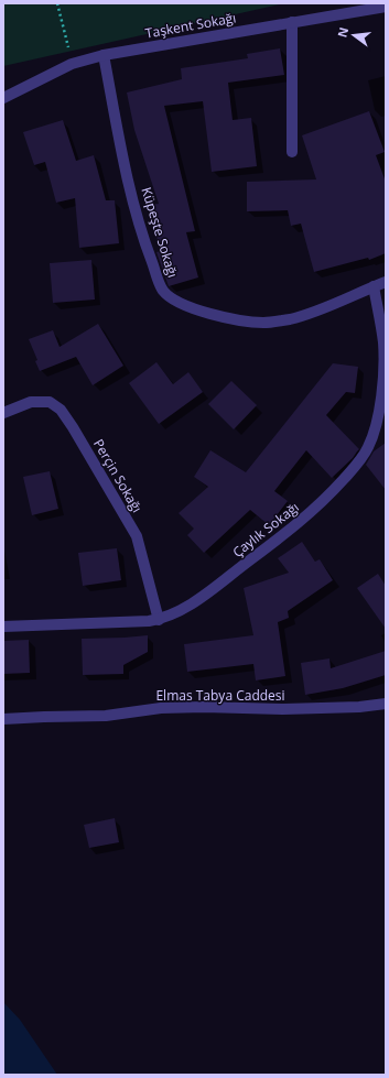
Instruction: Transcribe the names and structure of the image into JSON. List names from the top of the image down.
{
  "streets": {
    "street": [
      "Taşkent Sokağı",
      "Küpeşte Sokağı",
      "Perçin Sokağı",
      "Çaylık Sokağı",
      "Elmas Tabya Caddesi"
    ]
  },
  "crossings": [
    ["Taşkent Sokağı", "Küpeşte Sokağı"],
    ["Küpeşte Sokağı", "Çaylık Sokağı"],
    ["Perçin Sokağı", "Çaylık Sokağı"]
  ],
  "north": "left"
}
